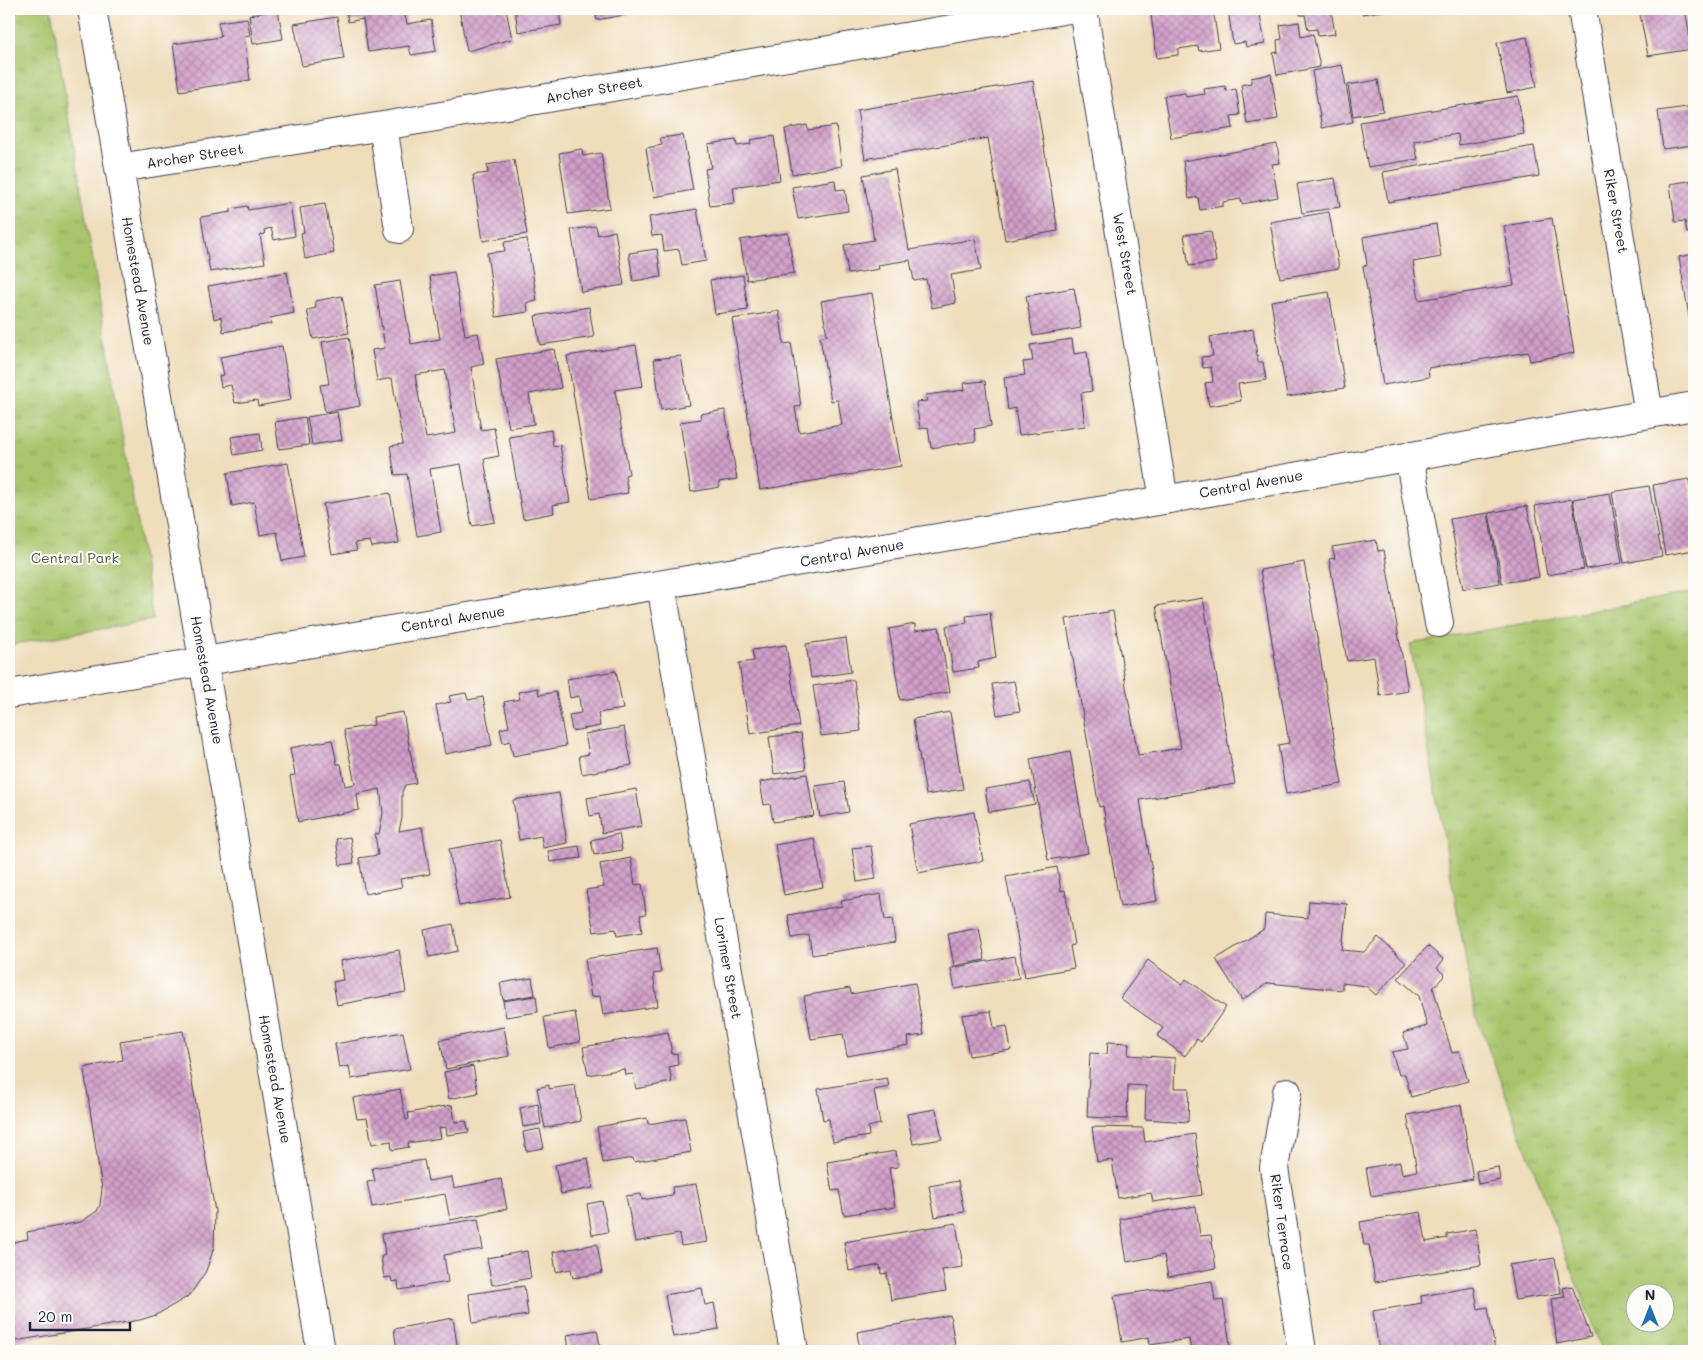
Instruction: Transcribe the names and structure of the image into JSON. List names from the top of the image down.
{
  "streets": {
    "street": [
      "Archer Street",
      "Riker Street",
      "West Street",
      "Homestead Avenue",
      "Central Avenue",
      "Lorimer Street",
      "Riker Terrace"
    ]
  },
  "crossings": [
    ["Archer Street", "Homestead Avenue"],
    ["Riker Street", "Central Avenue"],
    ["West Street", "Central Avenue"],
    ["Homestead Avenue", "Central Avenue"],
    ["Central Avenue", "Lorimer Street"]
  ],
  "parks": ["Central Park"],
  "scale_bar": "20 m",
  "north": "top"
}
